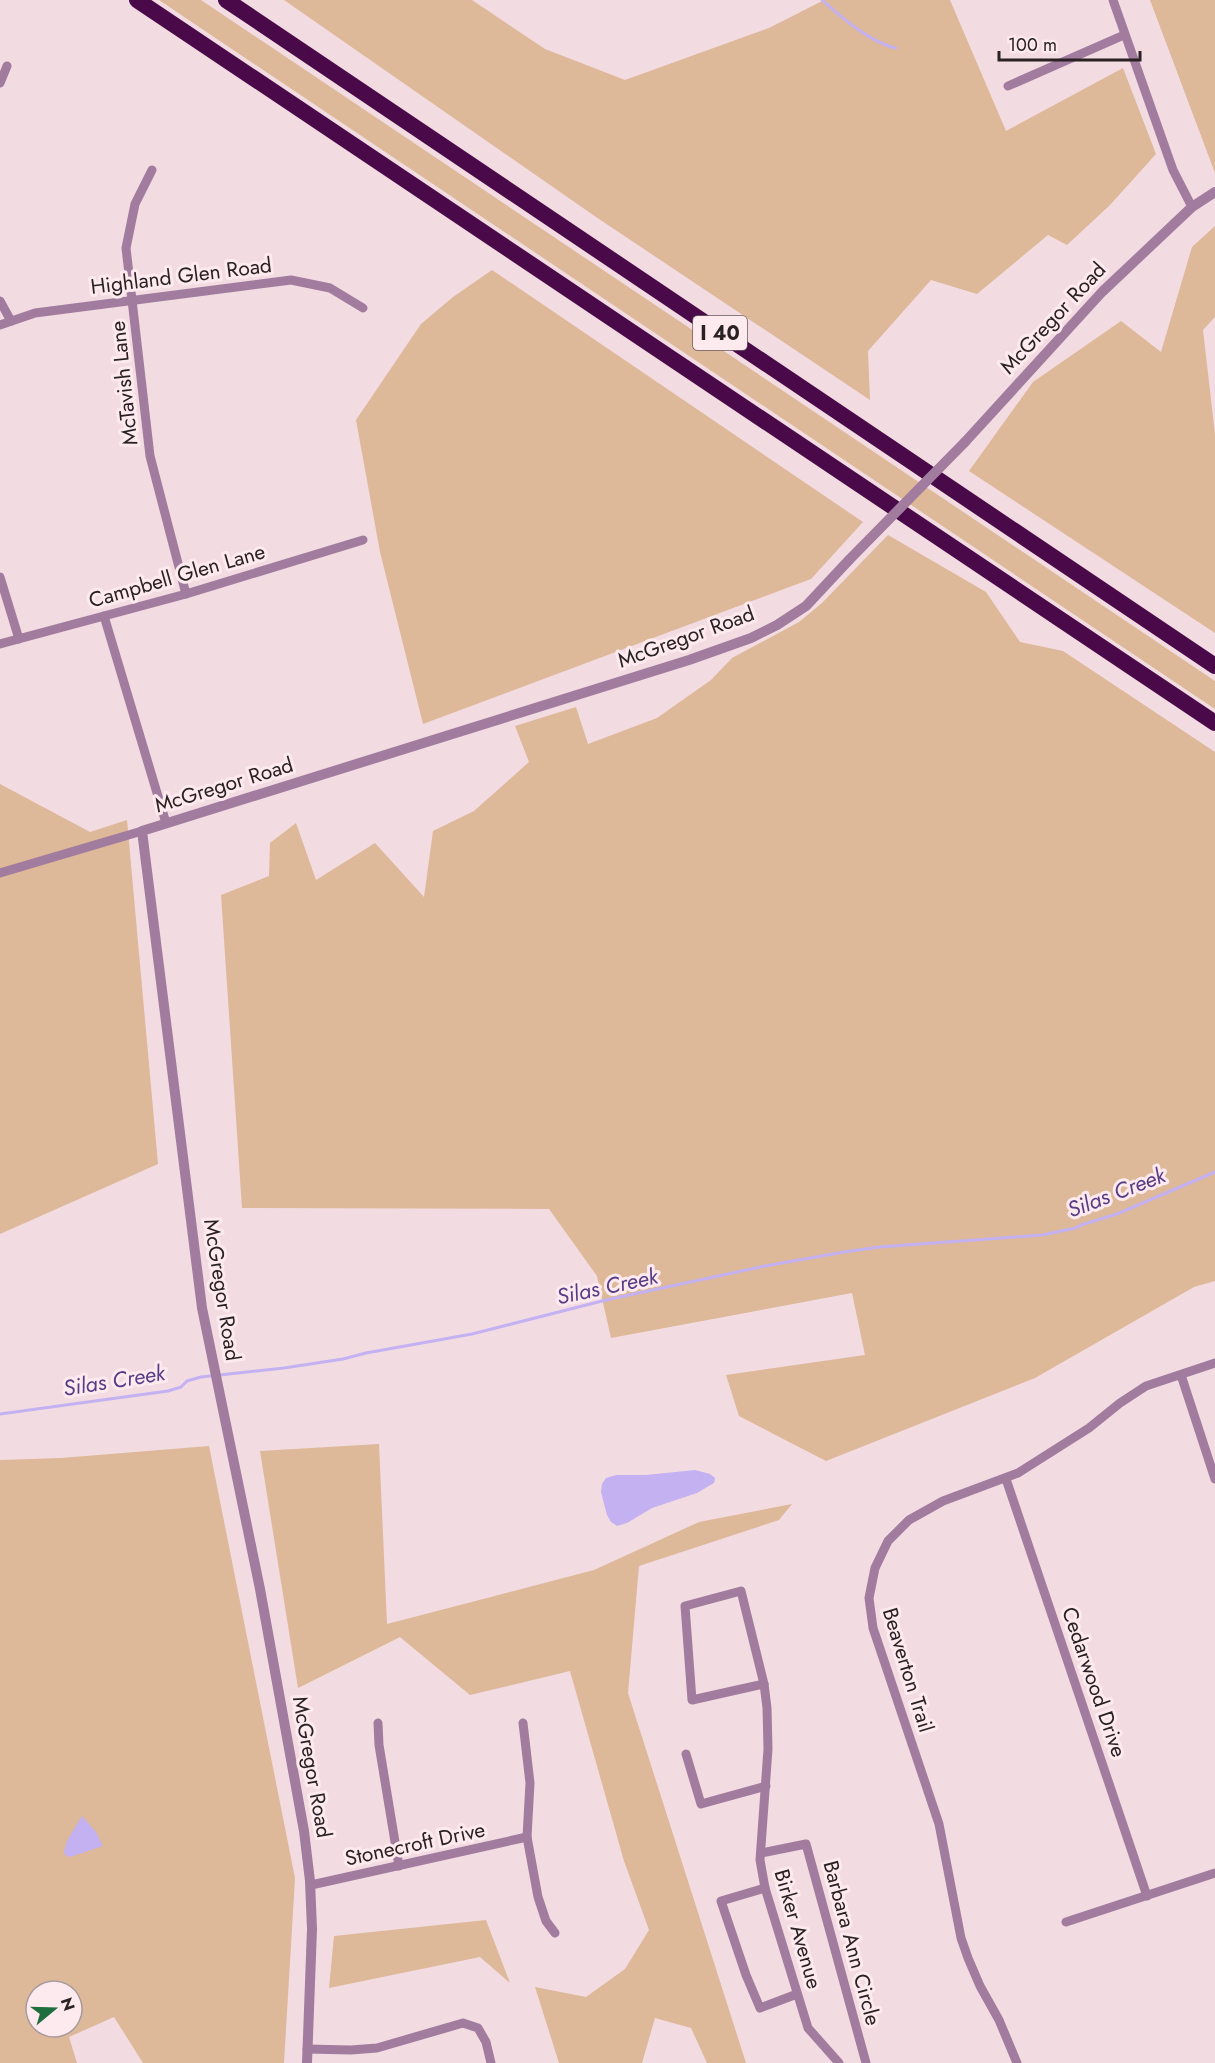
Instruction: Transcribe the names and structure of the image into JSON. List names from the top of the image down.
{
  "streets": {
    "highway": ["I 40"],
    "street": [
      "Highland Glen Road",
      "McGregor Road",
      "McTavish Lane",
      "Campbell Glen Lane",
      "Beaverton Trail",
      "Cedarwood Drive",
      "Stonecroft Drive",
      "Birker Avenue",
      "Barbara Ann Circle"
    ]
  },
  "crossings": [
    ["Highland Glen Road", "McTavish Lane"],
    ["McGregor Road", "Stonecroft Drive"],
    ["McTavish Lane", "Campbell Glen Lane"],
    ["Beaverton Trail", "Cedarwood Drive"],
    ["Birker Avenue", "Barbara Ann Circle"]
  ],
  "water": ["Silas Creek"],
  "scale_bar": "100 m",
  "north": "right"
}
